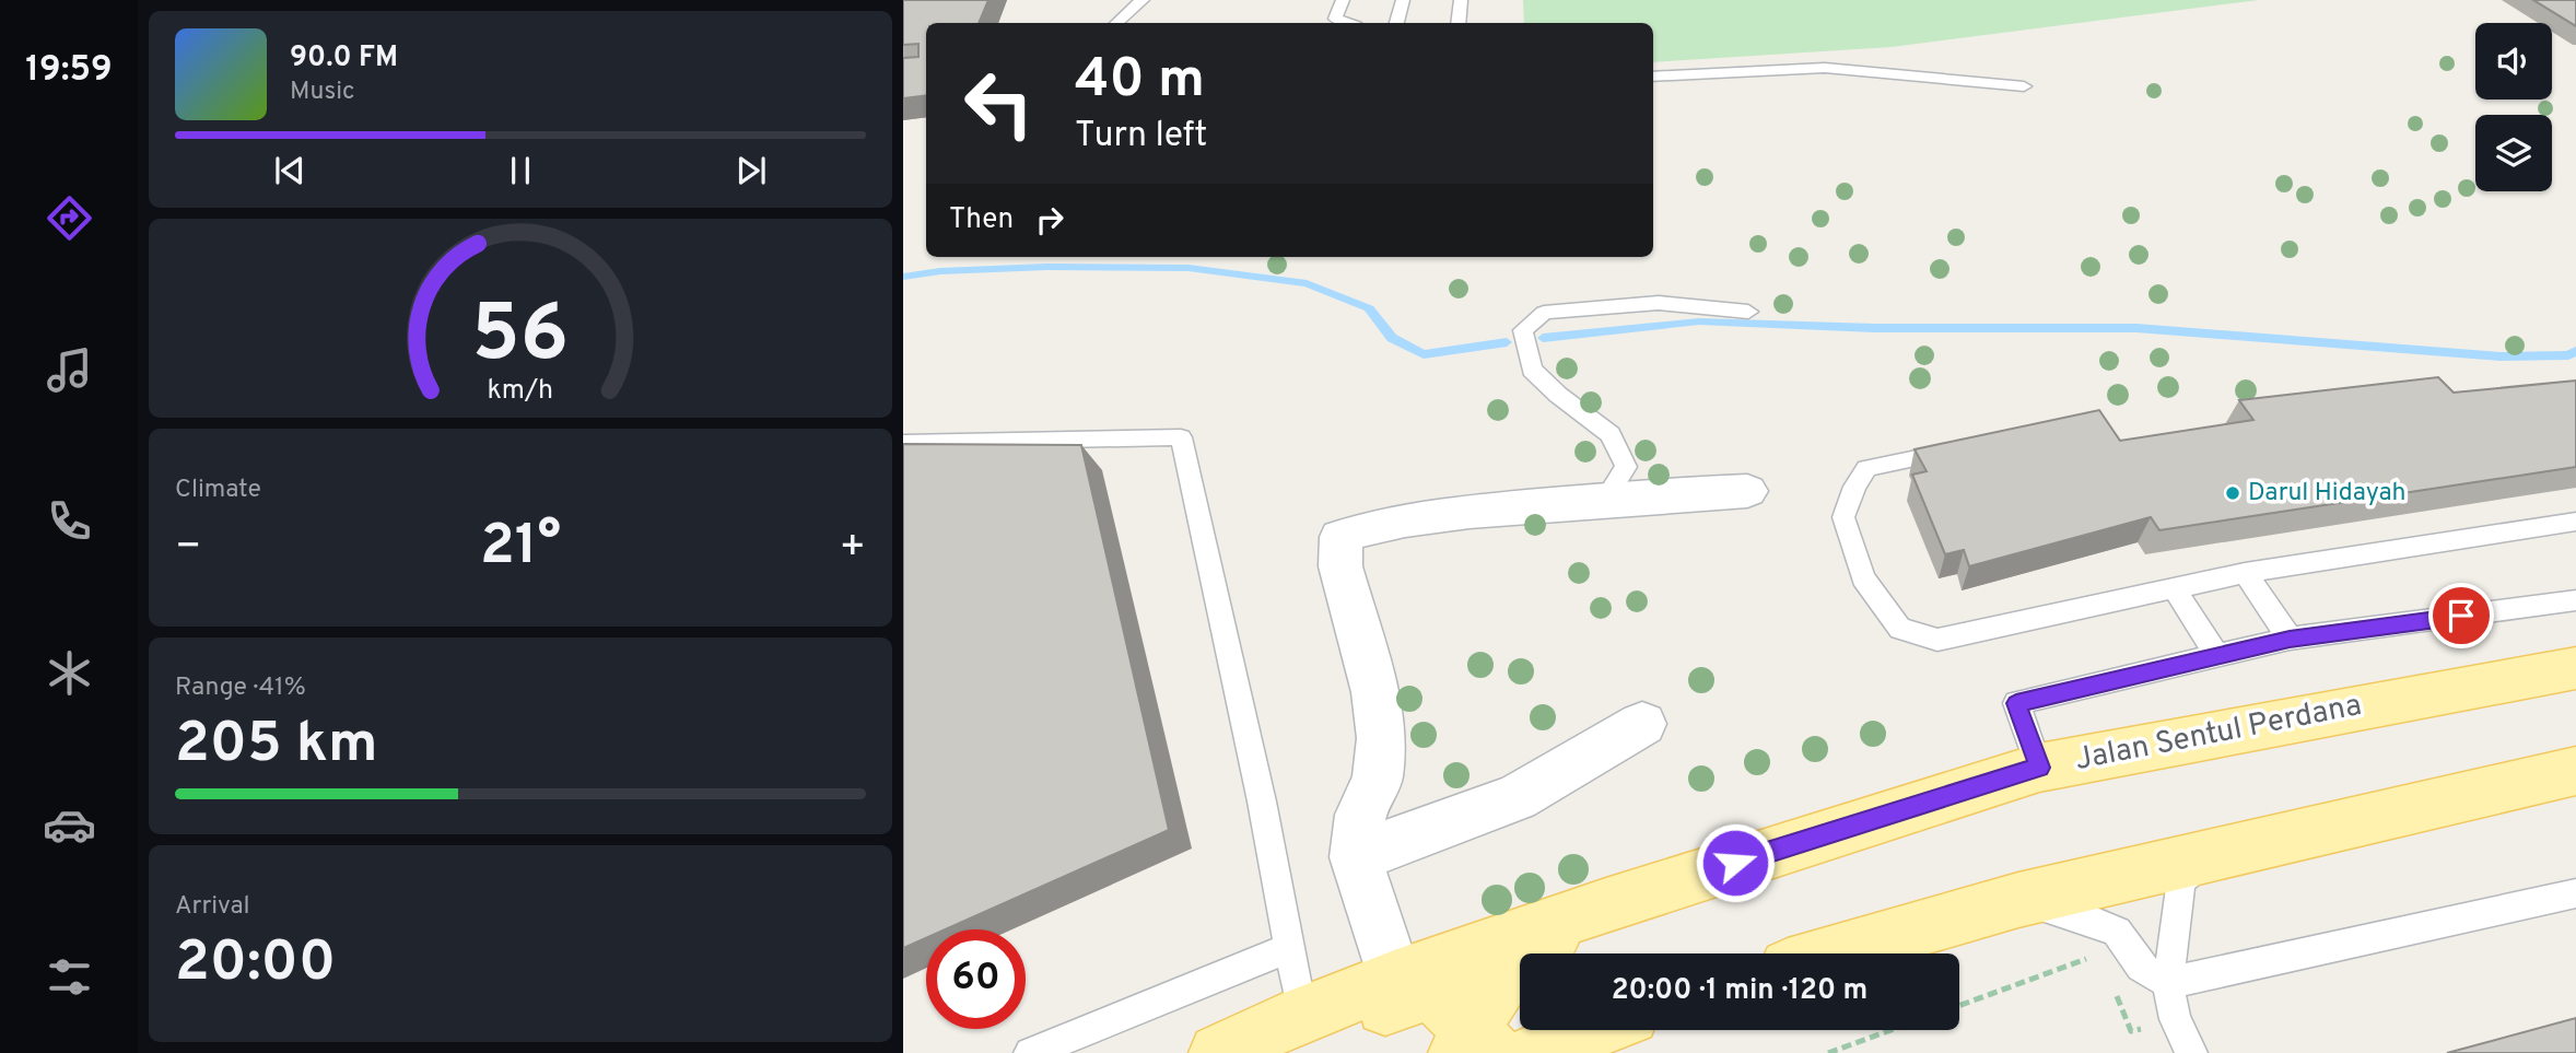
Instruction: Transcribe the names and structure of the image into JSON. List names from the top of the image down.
{
  "streets": {
    "main road": ["Jalan Sentul Perdana"]
  },
  "places": ["Darul Hidayah"],
  "page": {
    "tabs": "19:59",
    "turn": ["40 m", "Turn left"],
    "song": ["90.0 FM", "Music"],
    "then": "Then",
    "tile": [
      "Climate",
      ["Range · 41%", "205 km"],
      ["Arrival", "20:00"]
    ],
    "heat": ["−", "21°", "+"],
    "limit": "60",
    "trip": "20:00 · 1 min · 120 m",
    "gauge": ["56", "km/h"]
  }
}
